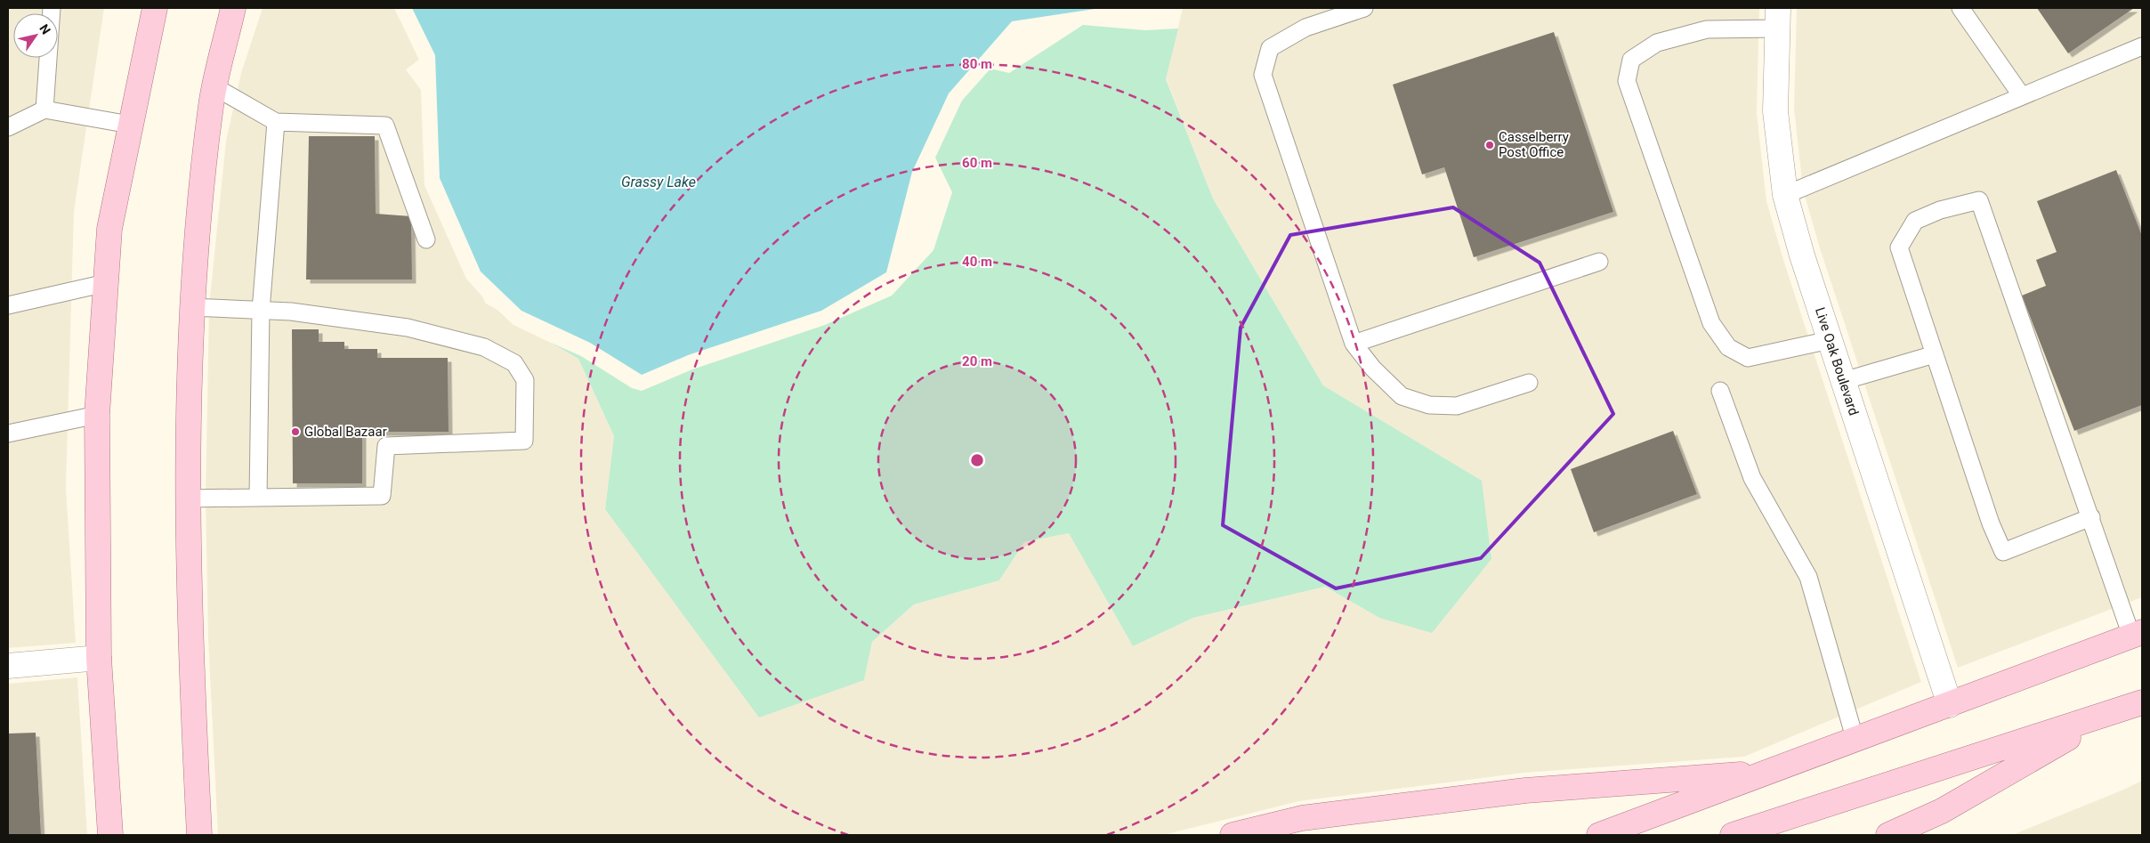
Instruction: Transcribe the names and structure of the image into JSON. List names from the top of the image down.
{
  "streets": {
    "street": ["Live Oak Boulevard"]
  },
  "water": ["Grassy Lake"],
  "places": ["Casselberry Post Office", "Global Bazaar"],
  "north": "top right",
  "rings": [
    "80 m",
    "60 m",
    "40 m",
    "20 m"
  ]
}
